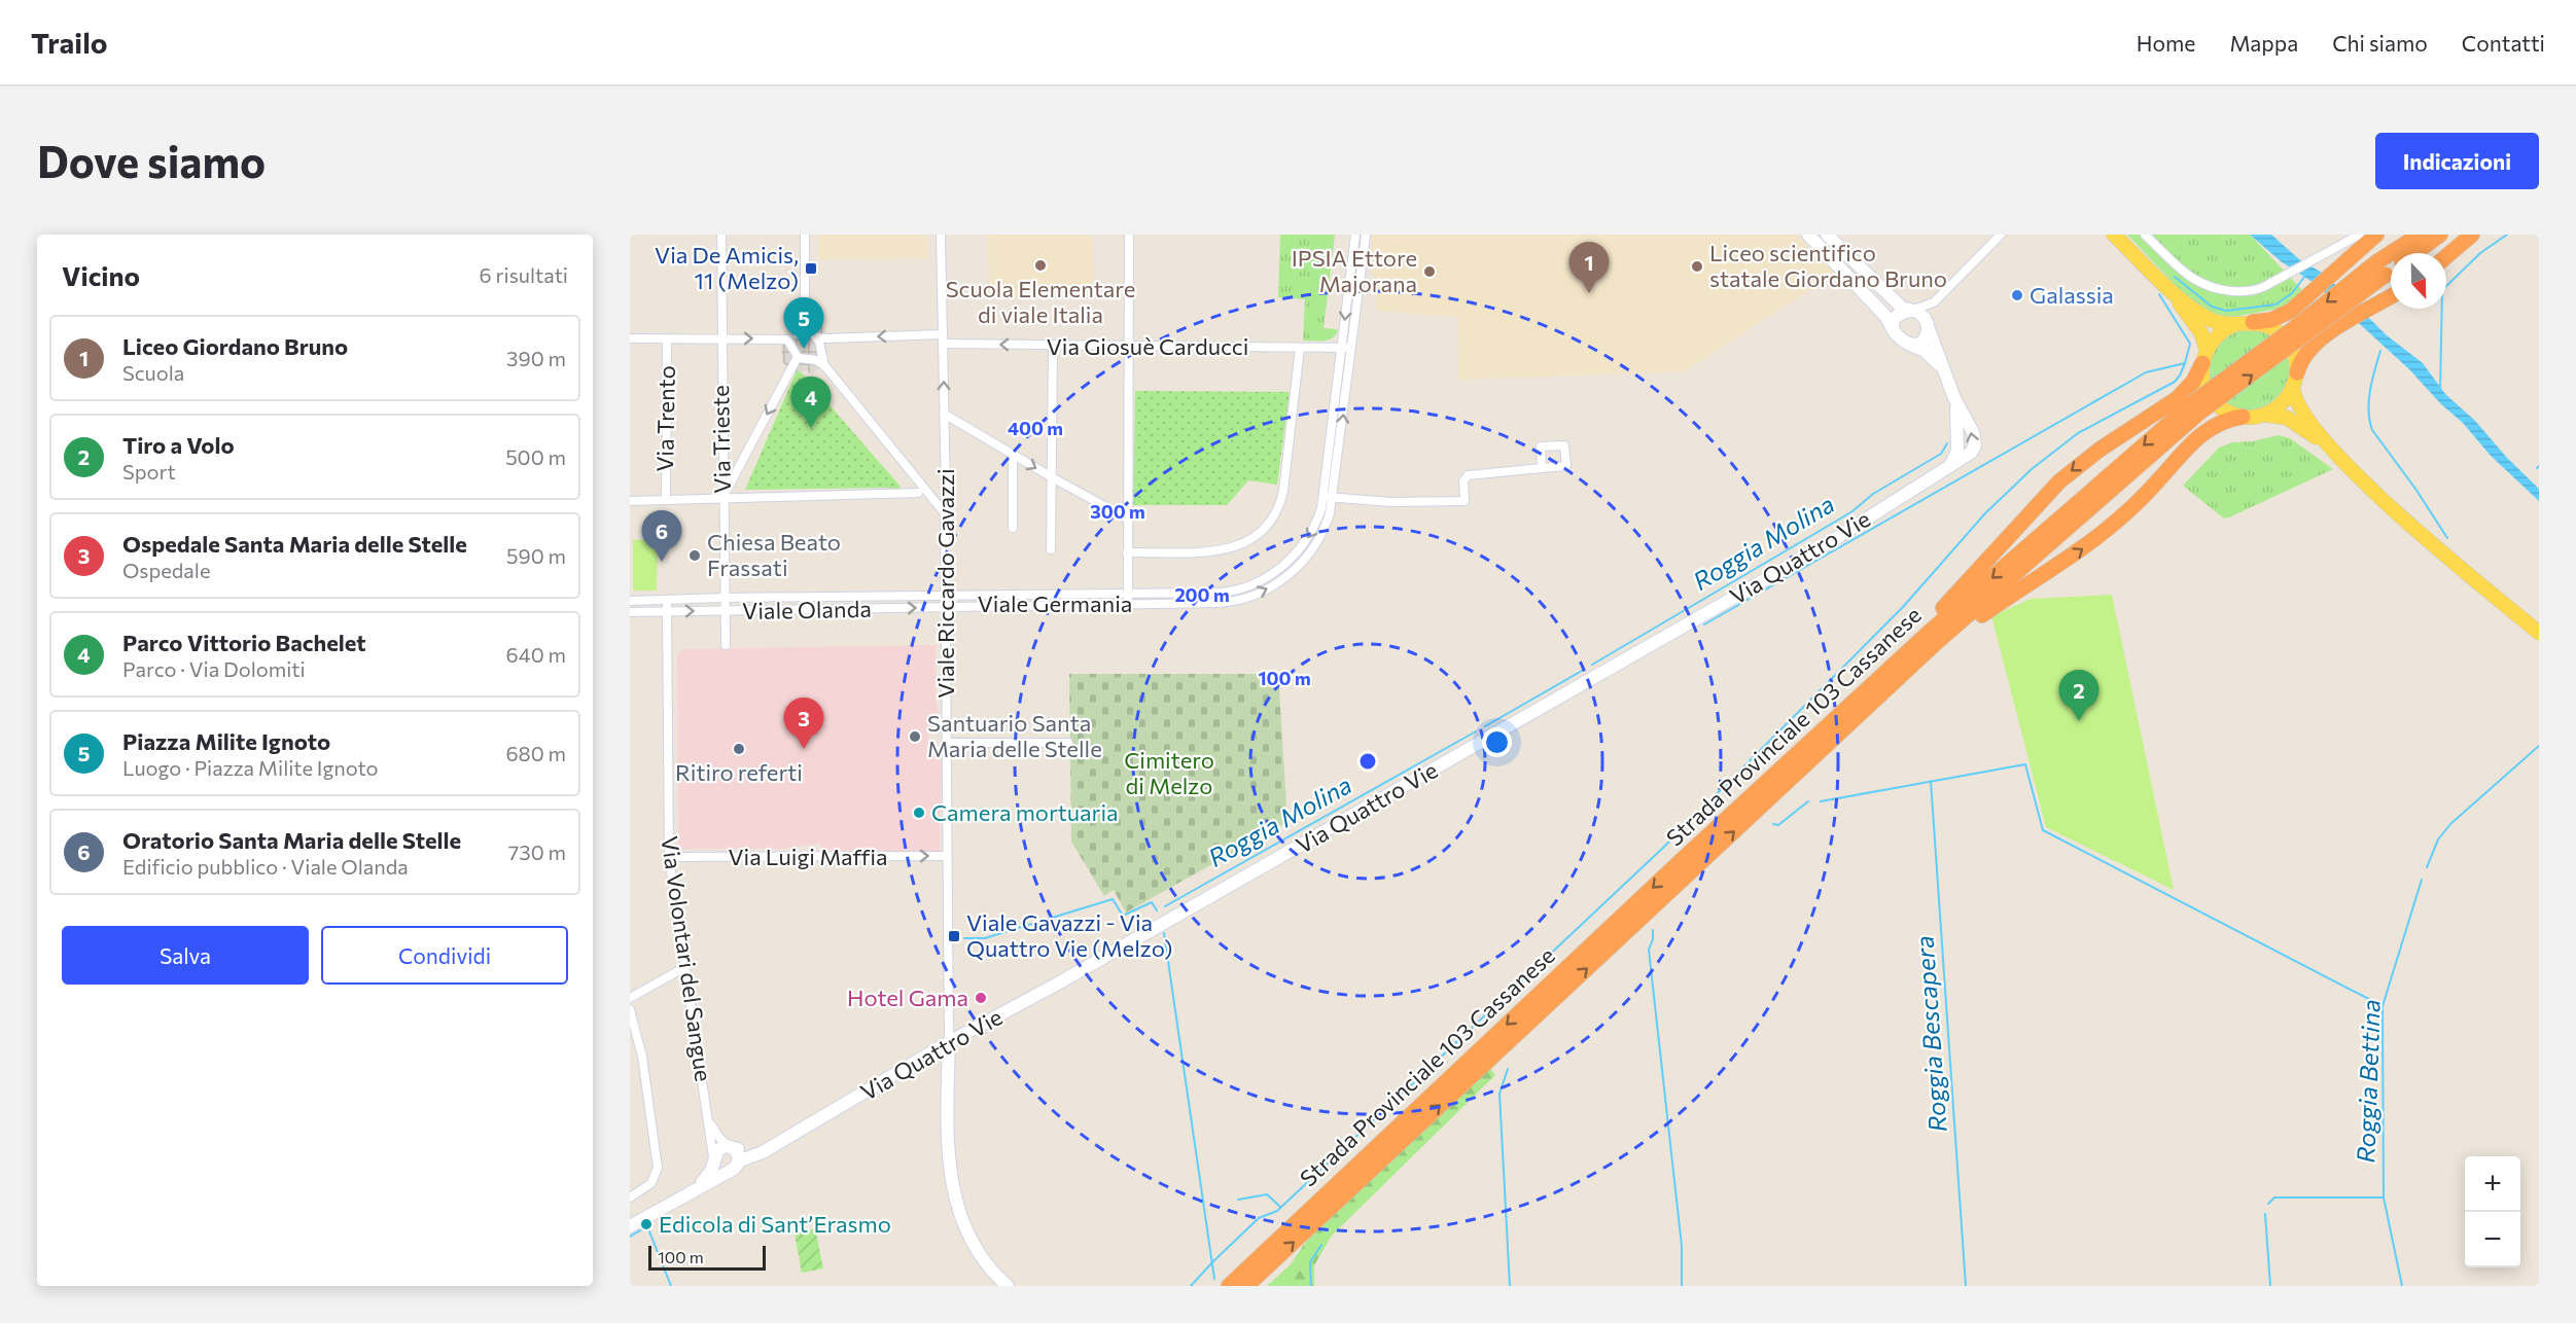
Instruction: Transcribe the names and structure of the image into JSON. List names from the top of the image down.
{
  "streets": {
    "highway": ["Strada Provinciale 103 Cassanese"],
    "street": [
      "Via Giosuè Carducci",
      "Via Trento",
      "Via Trieste",
      "Via Quattro Vie",
      "Viale Riccardo Gavazzi",
      "Viale Germania",
      "Viale Olanda",
      "Via Luigi Maffia",
      "Via Volontari del Sangue"
    ]
  },
  "crossings": [
    ["Via Giosuè Carducci", "Viale Riccardo Gavazzi"],
    ["Via Giosuè Carducci", "Viale Germania"],
    ["Via Trieste", "Viale Olanda"],
    ["Via Quattro Vie", "Viale Riccardo Gavazzi"],
    ["Via Quattro Vie", "Via Volontari del Sangue"],
    ["Viale Riccardo Gavazzi", "Viale Germania"],
    ["Viale Riccardo Gavazzi", "Viale Olanda"],
    ["Viale Riccardo Gavazzi", "Via Luigi Maffia"],
    ["Viale Germania", "Viale Olanda"],
    ["Viale Olanda", "Via Volontari del Sangue"],
    ["Via Luigi Maffia", "Via Volontari del Sangue"]
  ],
  "one_way": ["Via Giosuè Carducci", "Via Luigi Maffia"],
  "water": ["Roggia Molina", "Roggia Bescapera", "Roggia Bettina"],
  "parks": ["Cimitero di Melzo"],
  "places": {
    "other": [
      "Scuola Elementare di viale Italia",
      "Liceo scientifico statale Giordano Bruno",
      "IPSIA Ettore Majorana",
      "Galassia",
      "Chiesa Beato Frassati",
      "Santuario Santa Maria delle Stelle",
      "Ritiro referti",
      "Camera mortuaria",
      "Hotel Gama",
      "Edicola di Sant’Erasmo"
    ],
    "transit": ["Via De Amicis, 11 (Melzo)", "Viale Gavazzi - Via Quattro Vie (Melzo)"]
  },
  "scale_bar": "100 m",
  "north": "bottom",
  "page": {
    "header": "Trailo",
    "nav": [
      "Home",
      "Mappa",
      "Chi siamo",
      "Contatti"
    ],
    "buttons": [
      "Indicazioni",
      ["Salva", "Condividi"]
    ],
    "title": "Dove siamo",
    "heading": ["Vicino", "6 risultati"],
    "pins": [
      "1",
      "5",
      "4",
      "6",
      "2",
      "3"
    ],
    "list": [
      {
        "mark": "1",
        "name": "Liceo Giordano Bruno",
        "note": "Scuola",
        "value": "390 m"
      },
      {
        "mark": "2",
        "name": "Tiro a Volo",
        "note": "Sport",
        "value": "500 m"
      },
      {
        "mark": "3",
        "name": "Ospedale Santa Maria delle Stelle",
        "note": "Ospedale",
        "value": "590 m"
      },
      {
        "mark": "4",
        "name": "Parco Vittorio Bachelet",
        "note": "Parco · Via Dolomiti",
        "value": "640 m"
      },
      {
        "mark": "5",
        "name": "Piazza Milite Ignoto",
        "note": "Luogo · Piazza Milite Ignoto",
        "value": "680 m"
      },
      {
        "mark": "6",
        "name": "Oratorio Santa Maria delle Stelle",
        "note": "Edificio pubblico · Viale Olanda",
        "value": "730 m"
      }
    ],
    "map_buttons": ["+", "−"],
    "scale": "100 m"
  },
  "rings": [
    "400 m",
    "300 m",
    "200 m",
    "100 m"
  ]
}
